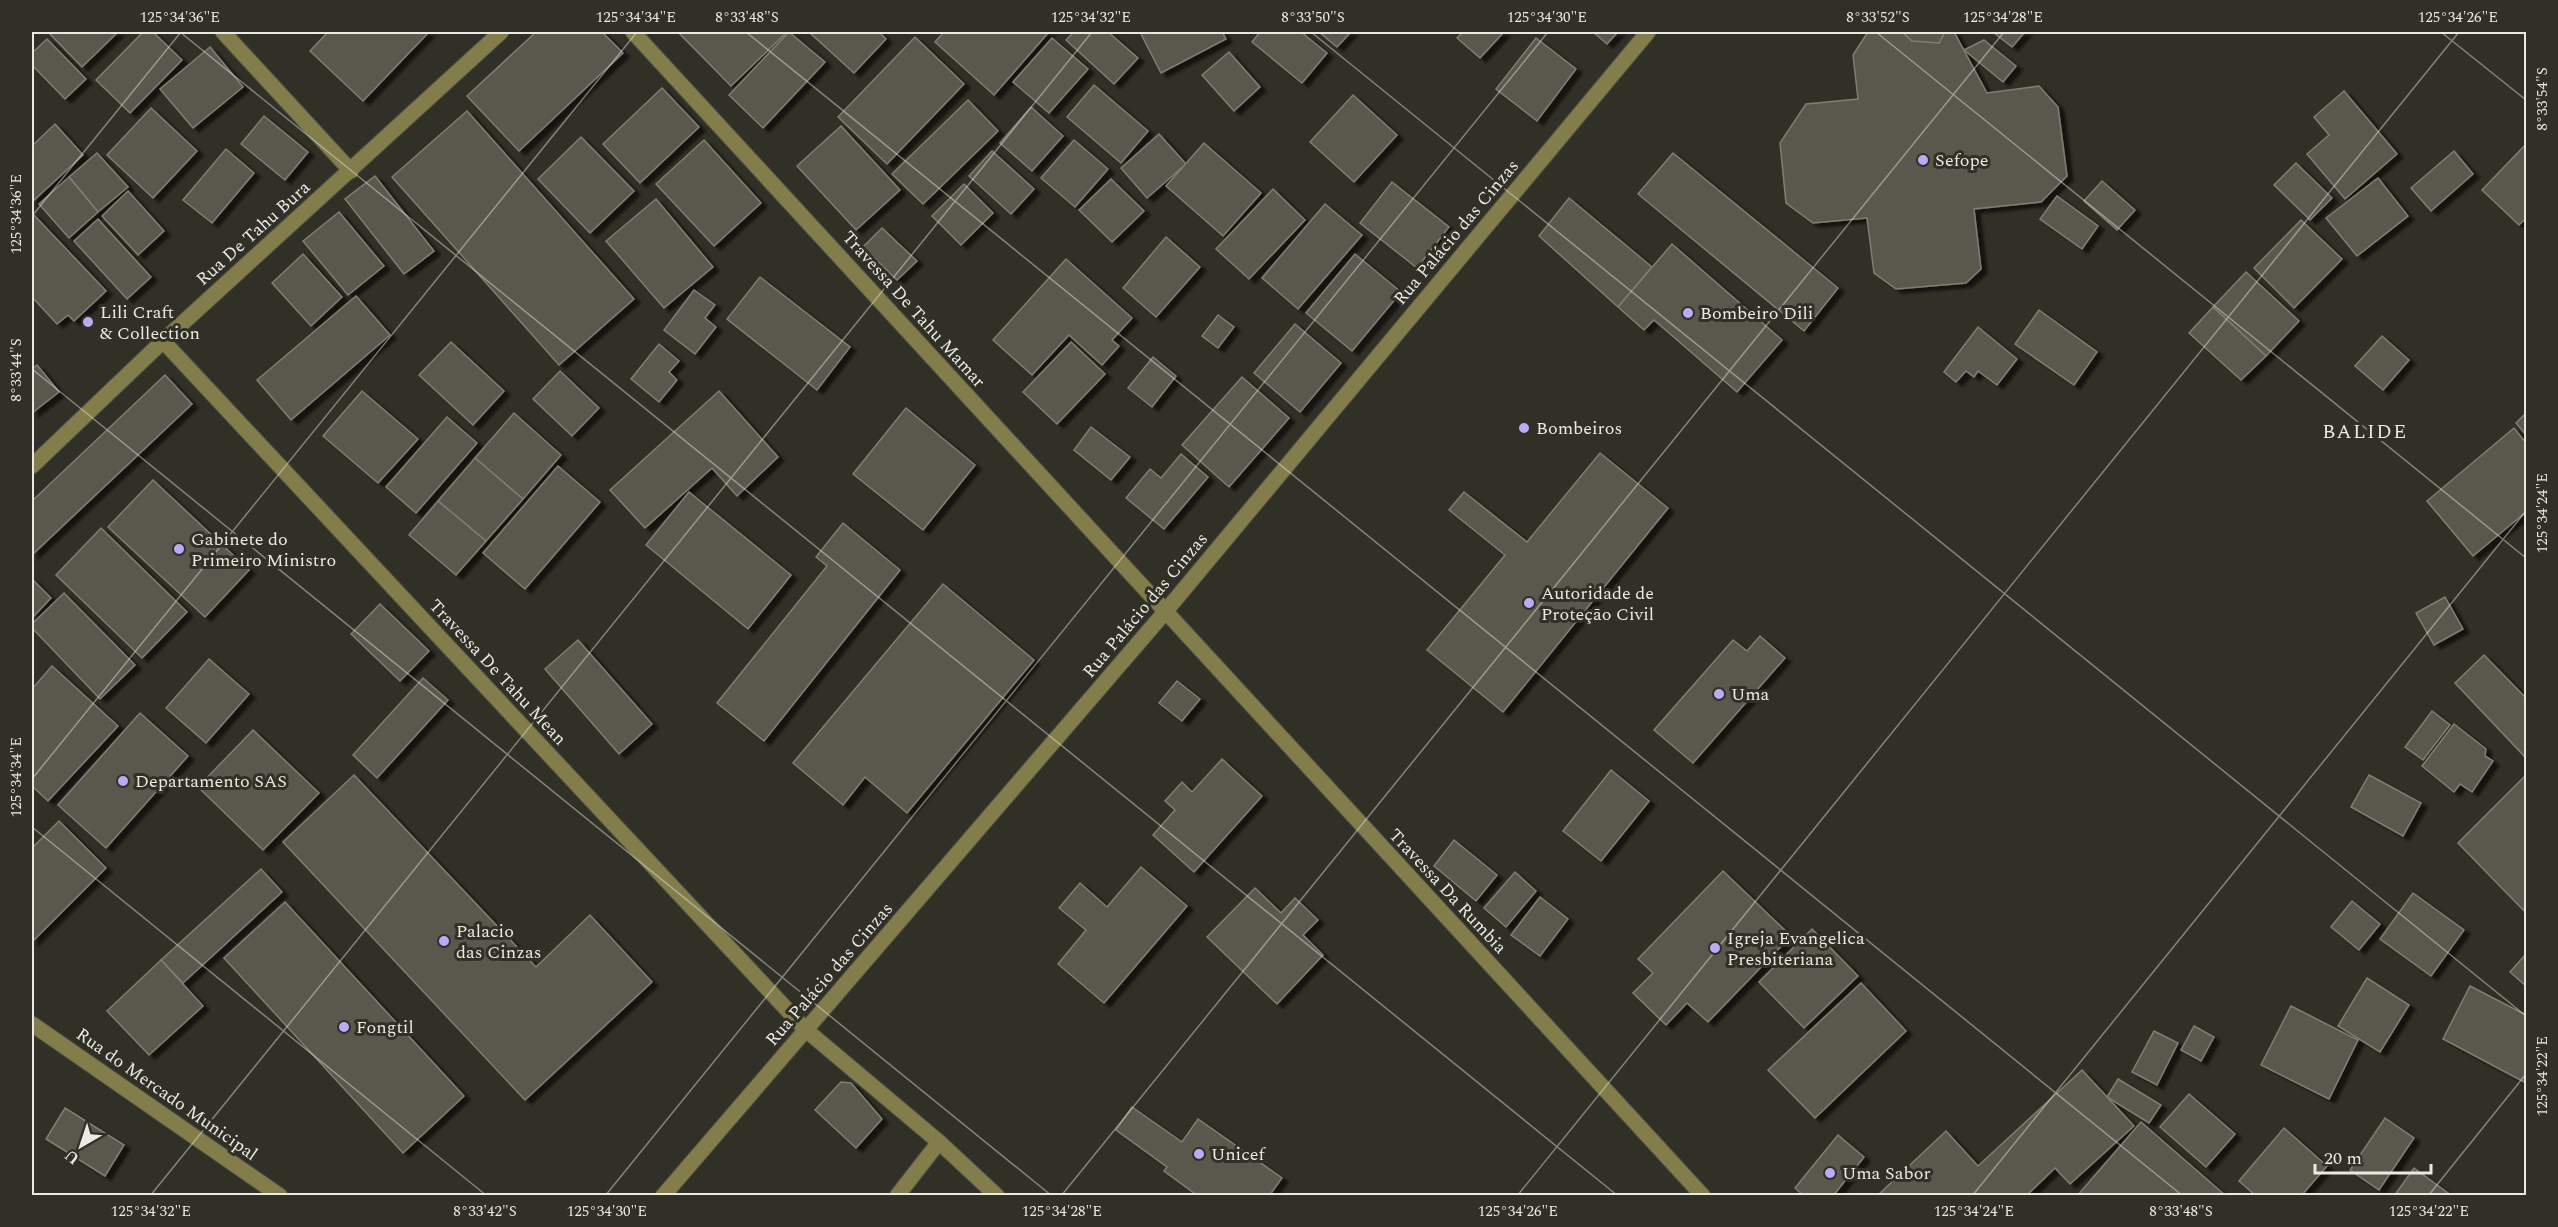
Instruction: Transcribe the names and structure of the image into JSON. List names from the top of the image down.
{
  "streets": {
    "street": [
      "Rua Palácio das Cinzas",
      "Rua De Tahu Bura",
      "Travessa De Tahu Mamar",
      "Travessa De Tahu Mean",
      "Travessa Da Rumbia",
      "Rua do Mercado Municipal"
    ]
  },
  "crossings": [
    ["Rua Palácio das Cinzas", "Travessa De Tahu Mamar"],
    ["Rua Palácio das Cinzas", "Travessa De Tahu Mean"],
    ["Rua Palácio das Cinzas", "Travessa Da Rumbia"],
    ["Rua De Tahu Bura", "Travessa De Tahu Mean"],
    ["Travessa De Tahu Mamar", "Travessa Da Rumbia"]
  ],
  "districts": ["BALIDE"],
  "places": [
    "Sefope",
    "Bombeiro Dili",
    "Lili Craft & Collection",
    "Bombeiros",
    "Gabinete do Primeiro Ministro",
    "Autoridade de Proteção Civil",
    "Uma",
    "Departamento SAS",
    "Palacio das Cinzas",
    "Igreja Evangelica Presbiteriana",
    "Fongtil",
    "Unicef",
    "Uma Sabor"
  ],
  "scale_bar": "20 m",
  "north": "bottom left",
  "coordinates": [
    "125°34'36\"E",
    "125°34'34\"E",
    "8°33'48\"S",
    "125°34'32\"E",
    "8°33'50\"S",
    "125°34'30\"E",
    "8°33'52\"S",
    "125°34'28\"E",
    "125°34'26\"E",
    "8°33'54\"S",
    "8°33'44\"S",
    "125°34'24\"E",
    "125°34'22\"E",
    "8°33'42\"S"
  ]
}
